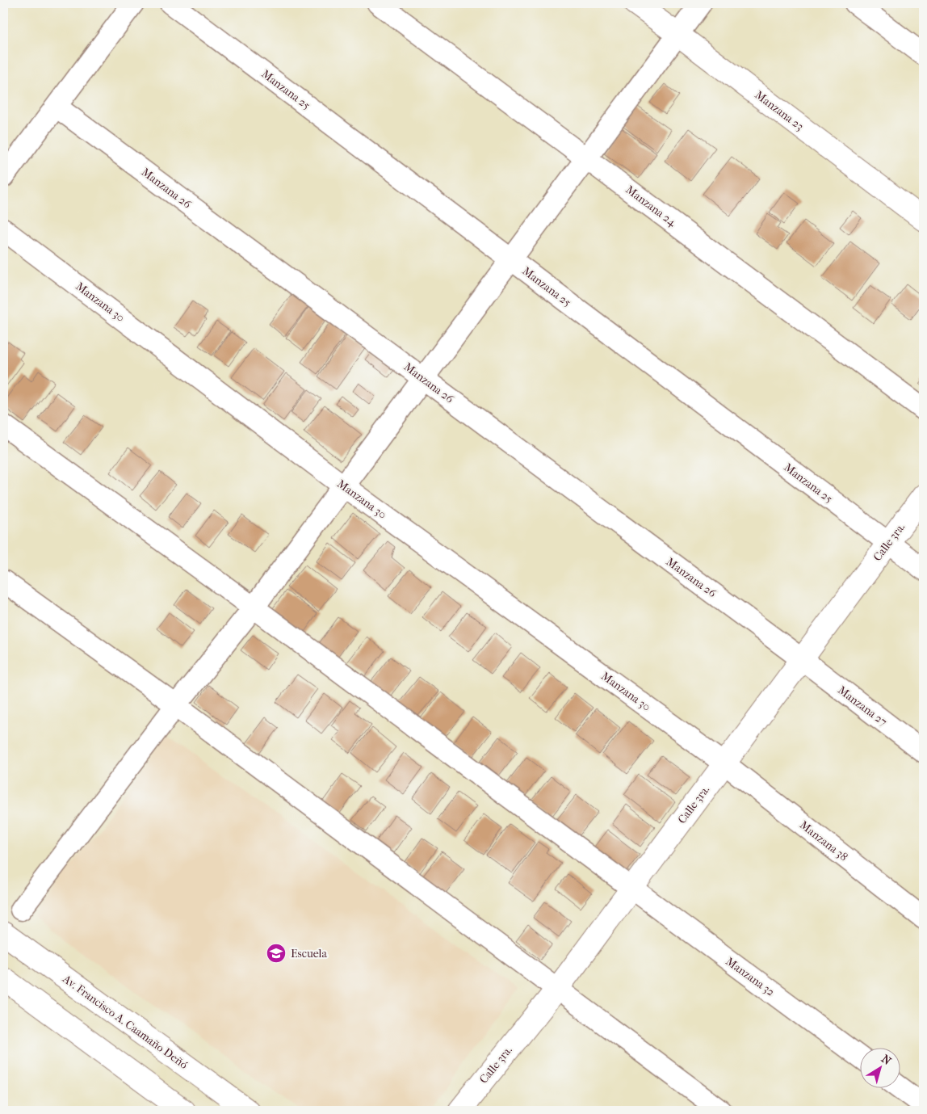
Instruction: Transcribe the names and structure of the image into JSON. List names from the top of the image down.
{
  "streets": {
    "main road": ["Manzana 23", "Calle 3ra.", "Av. Francisco A. Caamaño Deñó"],
    "street": [
      "Manzana 25",
      "Manzana 26",
      "Manzana 24",
      "Manzana 30",
      "Manzana 27",
      "Manzana 38",
      "Manzana 32"
    ]
  },
  "crossings": [
    ["Manzana 25", "Calle 3ra."],
    ["Manzana 26", "Calle 3ra."],
    ["Manzana 26", "Manzana 27"],
    ["Manzana 30", "Calle 3ra."],
    ["Manzana 30", "Manzana 38"],
    ["Calle 3ra.", "Manzana 27"],
    ["Calle 3ra.", "Manzana 38"],
    ["Calle 3ra.", "Manzana 32"]
  ],
  "places": {
    "school or university": ["Escuela"]
  },
  "north": "top right"
}
